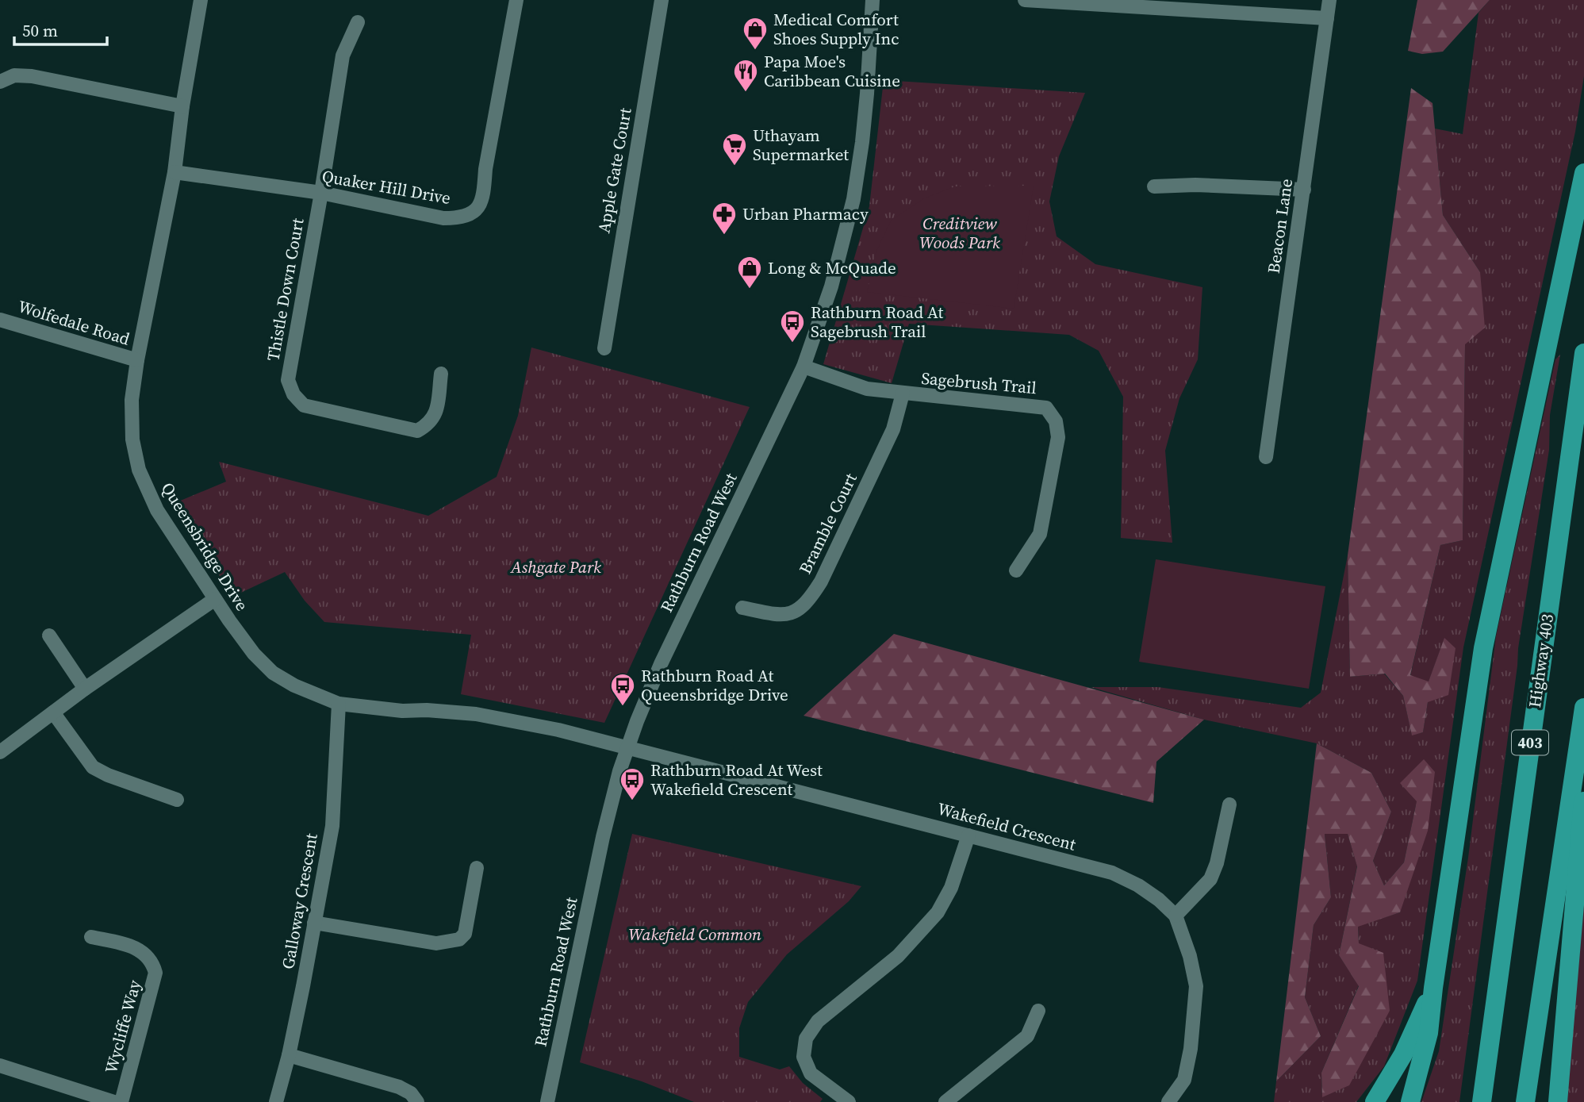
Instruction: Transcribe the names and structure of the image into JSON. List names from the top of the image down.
{
  "streets": {
    "highway": ["Highway 403", "403"],
    "street": [
      "Apple Gate Court",
      "Quaker Hill Drive",
      "Beacon Lane",
      "Thistle Down Court",
      "Wolfedale Road",
      "Sagebrush Trail",
      "Bramble Court",
      "Rathburn Road West",
      "Queensbridge Drive",
      "Wakefield Crescent",
      "Galloway Crescent",
      "Wycliffe Way"
    ]
  },
  "crossings": [
    ["Quaker Hill Drive", "Thistle Down Court"],
    ["Quaker Hill Drive", "Queensbridge Drive"],
    ["Wolfedale Road", "Queensbridge Drive"],
    ["Sagebrush Trail", "Bramble Court"],
    ["Sagebrush Trail", "Rathburn Road West"],
    ["Rathburn Road West", "Queensbridge Drive"],
    ["Rathburn Road West", "Wakefield Crescent"],
    ["Queensbridge Drive", "Wakefield Crescent"],
    ["Queensbridge Drive", "Galloway Crescent"]
  ],
  "parks": ["Creditview Woods Park", "Ashgate Park", "Wakefield Common"],
  "places": {
    "shop": ["Medical Comfort Shoes Supply Inc", "Long & McQuade"],
    "restaurant": ["Papa Moe's Caribbean Cuisine"],
    "supermarket": ["Uthayam Supermarket"],
    "pharmacy": ["Urban Pharmacy"],
    "bus stop": ["Rathburn Road At Sagebrush Trail", "Rathburn Road At Queensbridge Drive", "Rathburn Road At West Wakefield Crescent"]
  },
  "scale_bar": "50 m"
}
